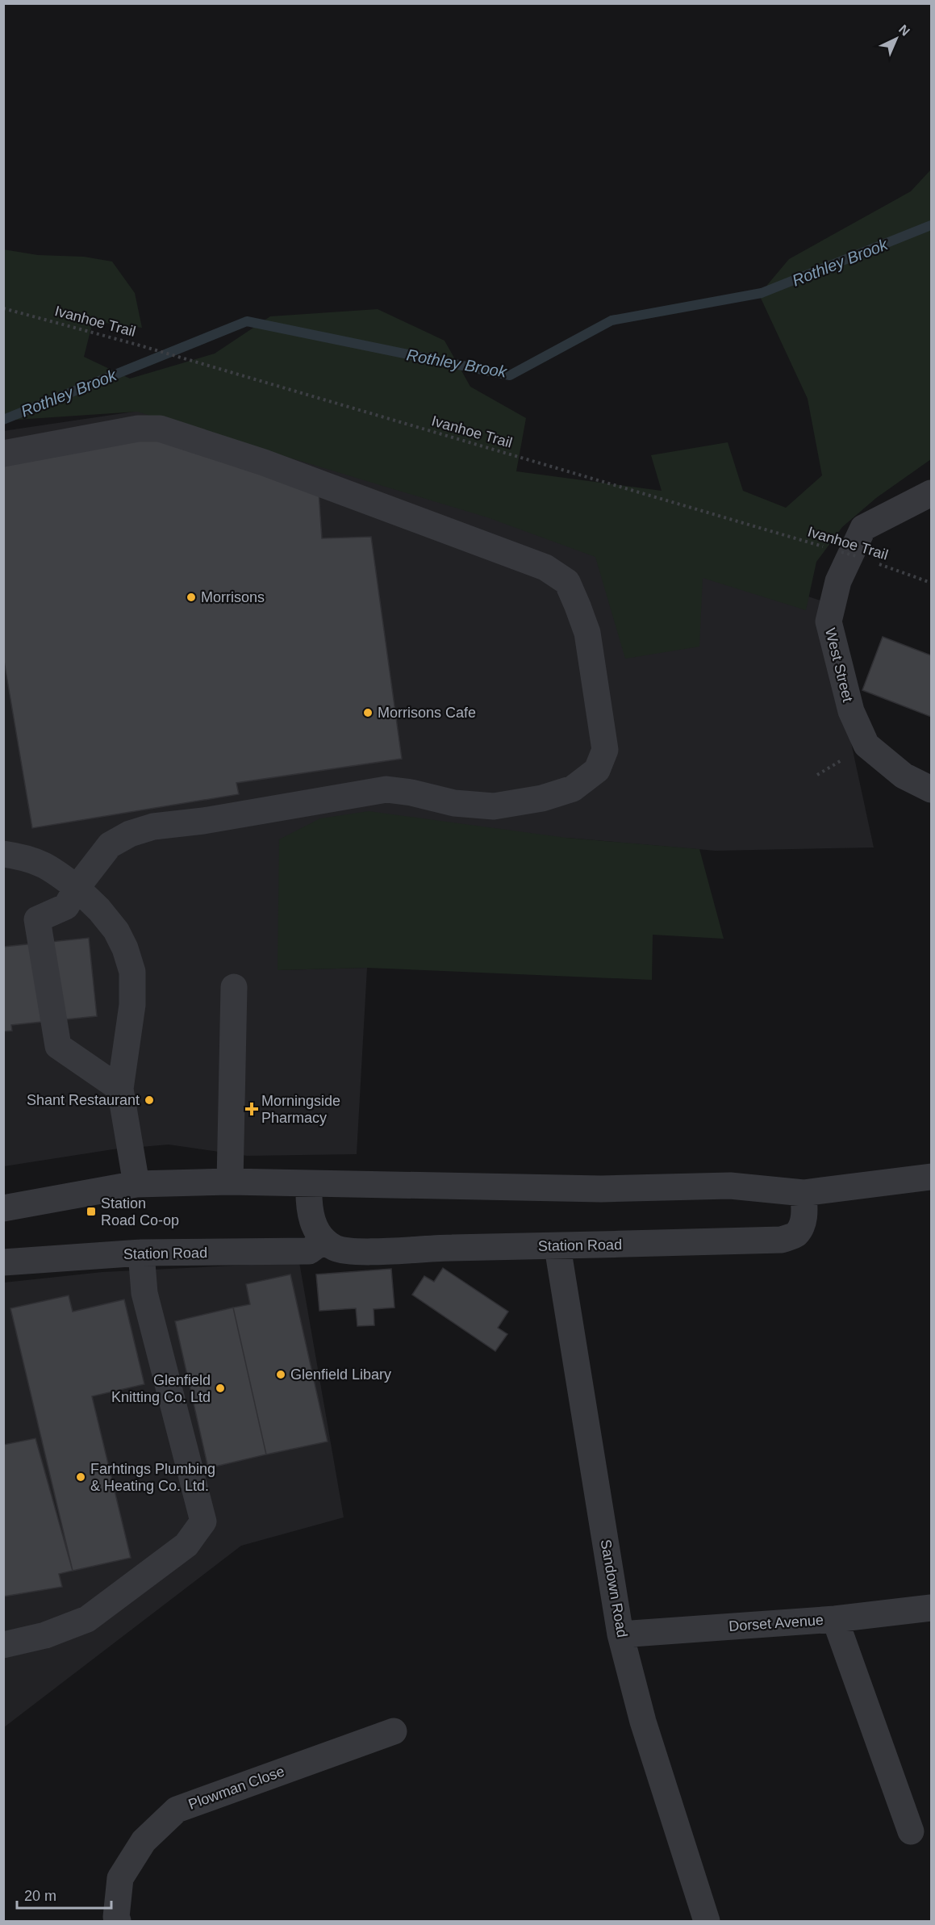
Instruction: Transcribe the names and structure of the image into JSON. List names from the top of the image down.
{
  "streets": {
    "street": [
      "West Street",
      "Station Road",
      "Sandown Road",
      "Dorset Avenue",
      "Plowman Close"
    ],
    "path": ["Ivanhoe Trail"]
  },
  "crossings": [
    ["Station Road", "Sandown Road"],
    ["Sandown Road", "Dorset Avenue"]
  ],
  "water": ["Rothley Brook"],
  "places": {
    "other": [
      "Morrisons",
      "Morrisons Cafe",
      "Shant Restaurant",
      "Glenfield Libary",
      "Glenfield Knitting Co. Ltd",
      "Farhtings Plumbing & Heating Co. Ltd."
    ],
    "health": ["Morningside Pharmacy"],
    "transit": ["Station Road Co-op"]
  },
  "scale_bar": "20 m",
  "north": "top right"
}
